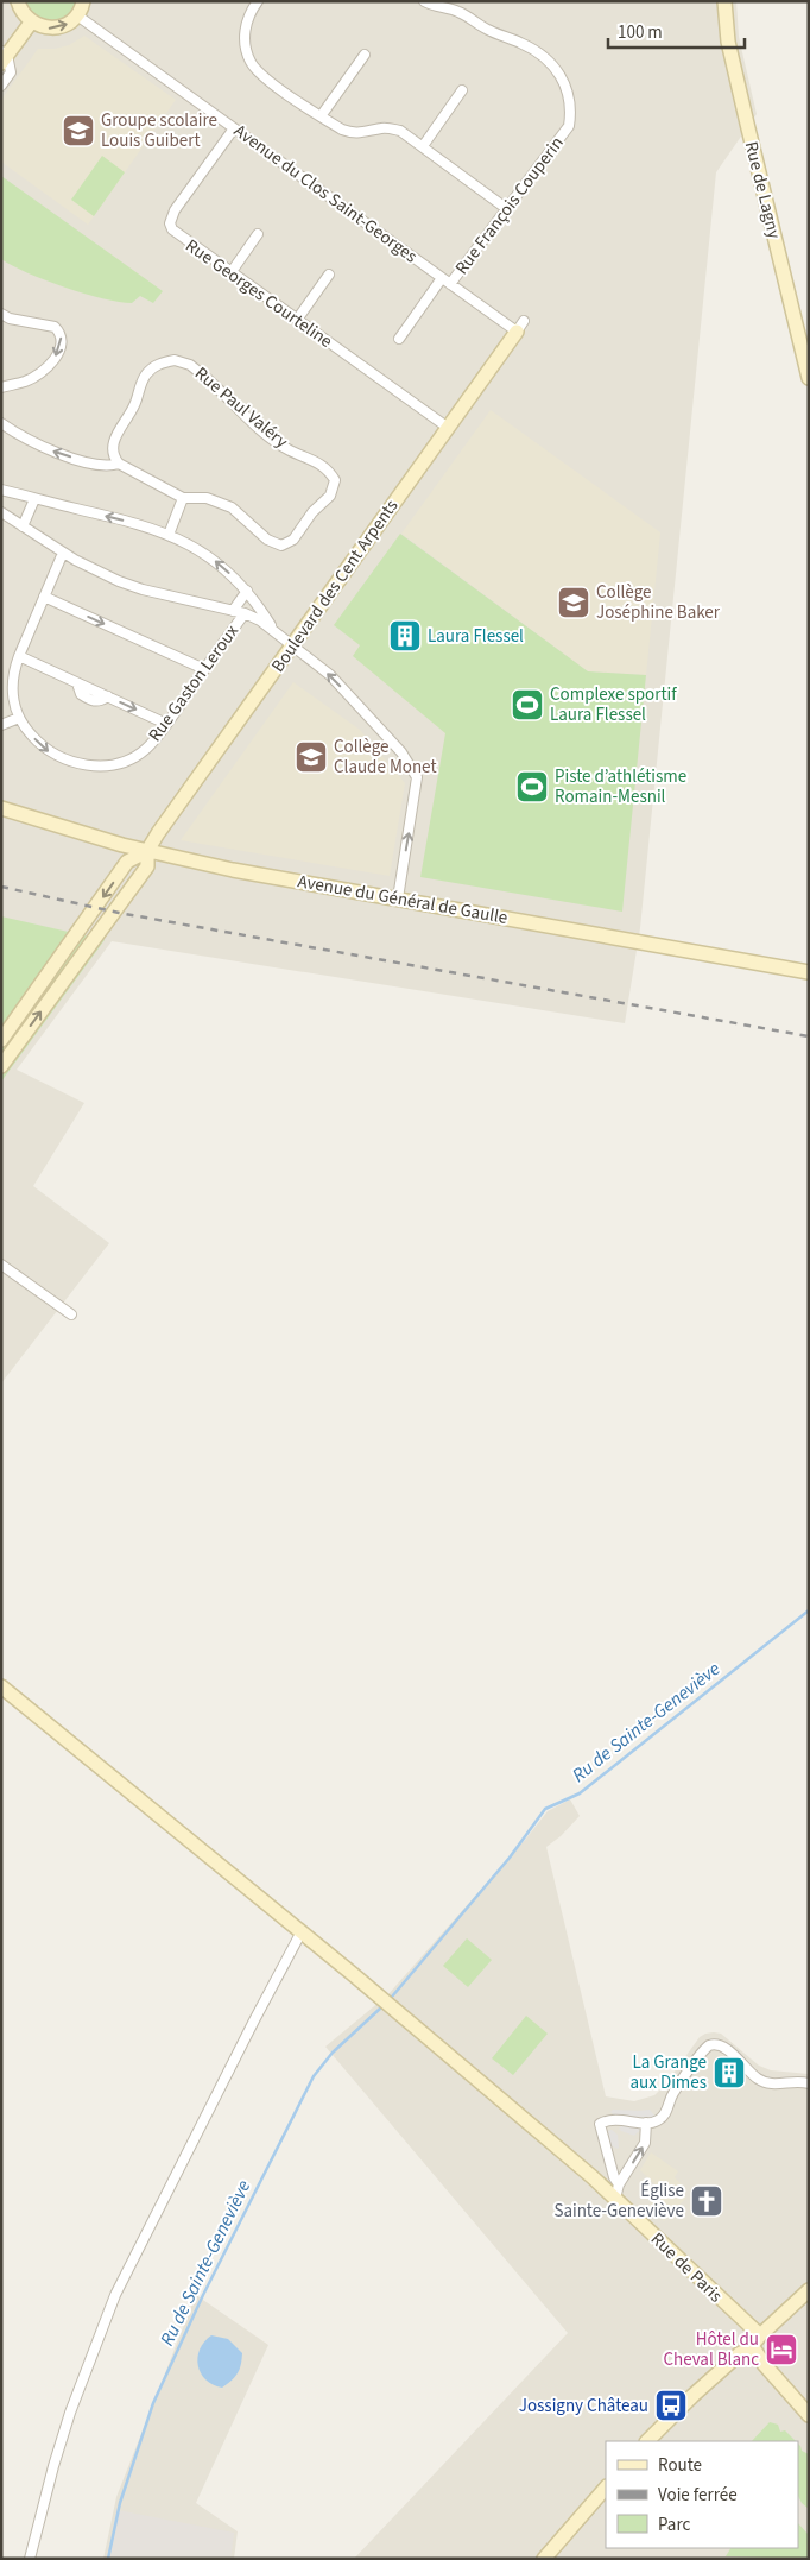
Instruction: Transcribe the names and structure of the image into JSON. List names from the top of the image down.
{
  "streets": {
    "main road": [
      "Rue de Lagny",
      "Boulevard des Cent Arpents",
      "Avenue du Général de Gaulle",
      "Rue de Paris"
    ],
    "street": [
      "Avenue du Clos Saint-Georges",
      "Rue François Couperin",
      "Rue Georges Courteline",
      "Rue Paul Valéry",
      "Rue Gaston Leroux"
    ]
  },
  "crossings": [
    ["Avenue du Clos Saint-Georges", "Rue François Couperin"],
    ["Avenue du Clos Saint-Georges", "Rue Georges Courteline"],
    ["Avenue du Clos Saint-Georges", "Boulevard des Cent Arpents"],
    ["Rue Georges Courteline", "Boulevard des Cent Arpents"],
    ["Boulevard des Cent Arpents", "Avenue du Général de Gaulle"]
  ],
  "water": ["Ru de Sainte-Geneviève"],
  "places": {
    "school or university": ["Groupe scolaire Louis Guibert", "Collège Joséphine Baker", "Collège Claude Monet"],
    "building": ["Laura Flessel", "La Grange aux Dimes"],
    "sports": ["Complexe sportif Laura Flessel", "Piste d’athlétisme Romain-Mesnil"],
    "church": ["Église Sainte-Geneviève"],
    "hotel": ["Hôtel du Cheval Blanc"],
    "bus stop": ["Jossigny Château"]
  },
  "legend": ["Route", "Voie ferrée", "Parc"],
  "scale_bar": "100 m"
}
